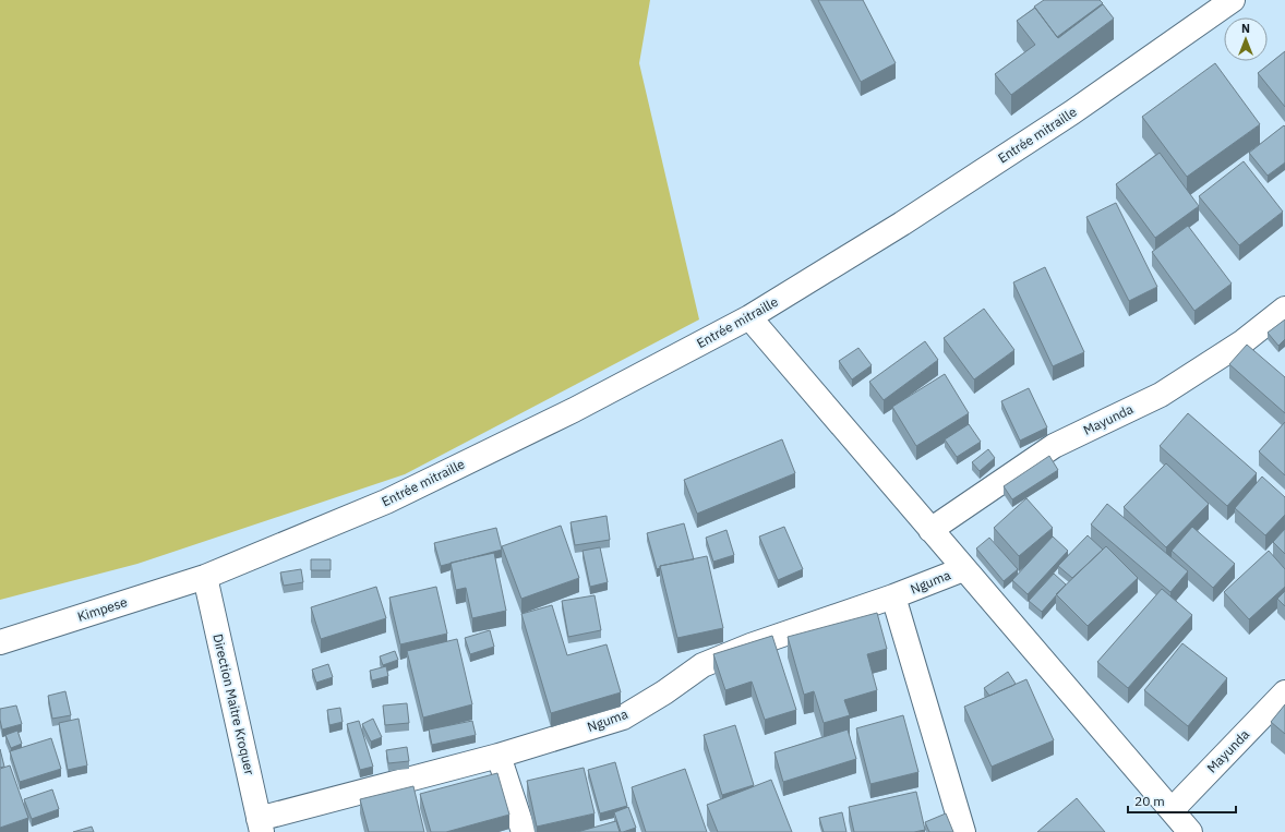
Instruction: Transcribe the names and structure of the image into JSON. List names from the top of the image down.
{
  "streets": {
    "street": [
      "Entrée mitraille",
      "Mayunda",
      "Nguma",
      "Kimpese",
      "Direction Maitre Kroquer"
    ]
  },
  "crossings": [
    ["Entrée mitraille", "Kimpese"],
    ["Entrée mitraille", "Direction Maitre Kroquer"],
    ["Nguma", "Direction Maitre Kroquer"],
    ["Kimpese", "Direction Maitre Kroquer"]
  ],
  "scale_bar": "20 m",
  "north": "top"
}
